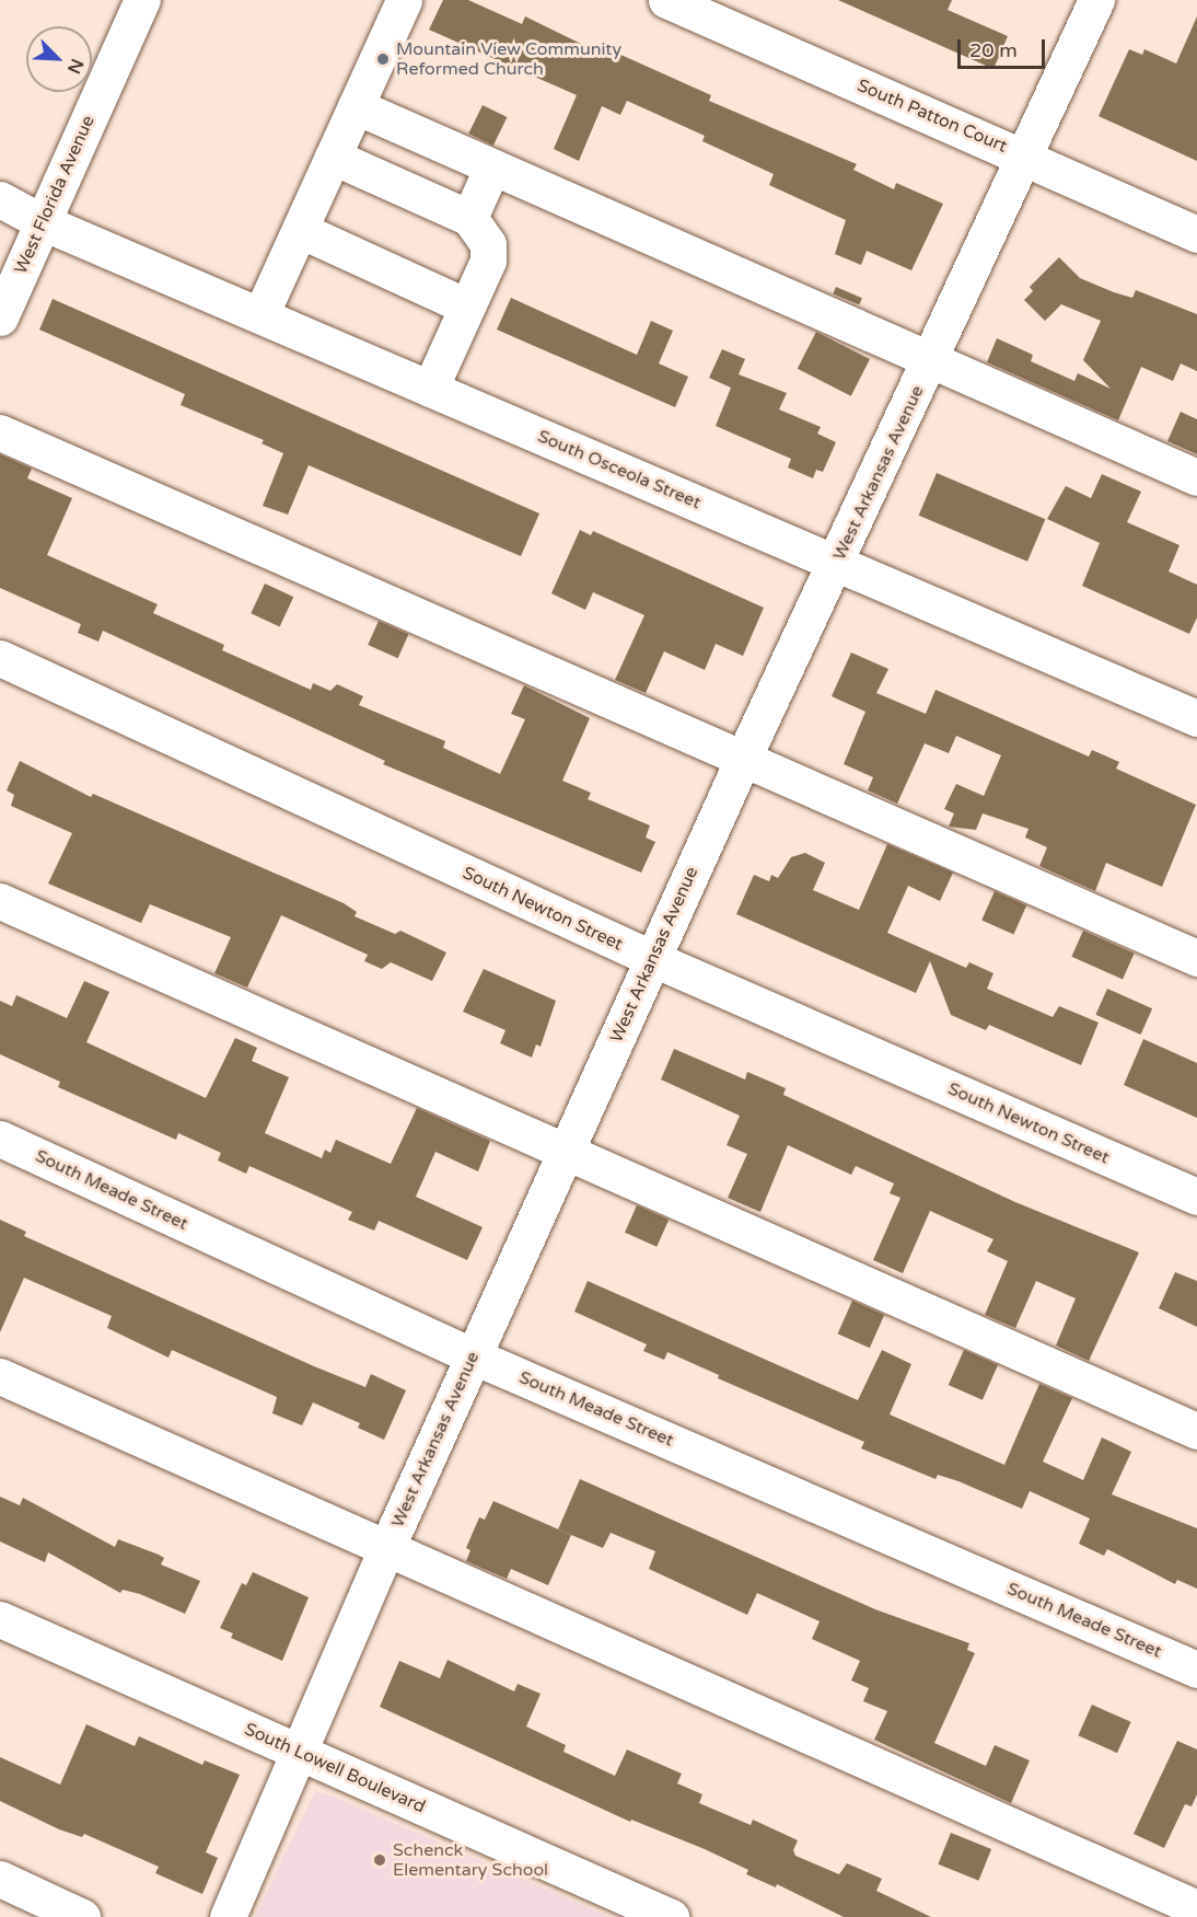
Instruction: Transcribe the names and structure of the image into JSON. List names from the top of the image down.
{
  "streets": {
    "street": [
      "South Patton Court",
      "West Florida Avenue",
      "South Osceola Street",
      "West Arkansas Avenue",
      "South Newton Street",
      "South Meade Street",
      "South Lowell Boulevard"
    ]
  },
  "crossings": [
    ["South Patton Court", "West Arkansas Avenue"],
    ["West Florida Avenue", "South Osceola Street"],
    ["South Osceola Street", "West Arkansas Avenue"],
    ["West Arkansas Avenue", "South Newton Street"],
    ["West Arkansas Avenue", "South Meade Street"],
    ["West Arkansas Avenue", "South Lowell Boulevard"]
  ],
  "places": ["Mountain View Community Reformed Church", "Schenck Elementary School"],
  "scale_bar": "20 m",
  "north": "bottom right"
}
